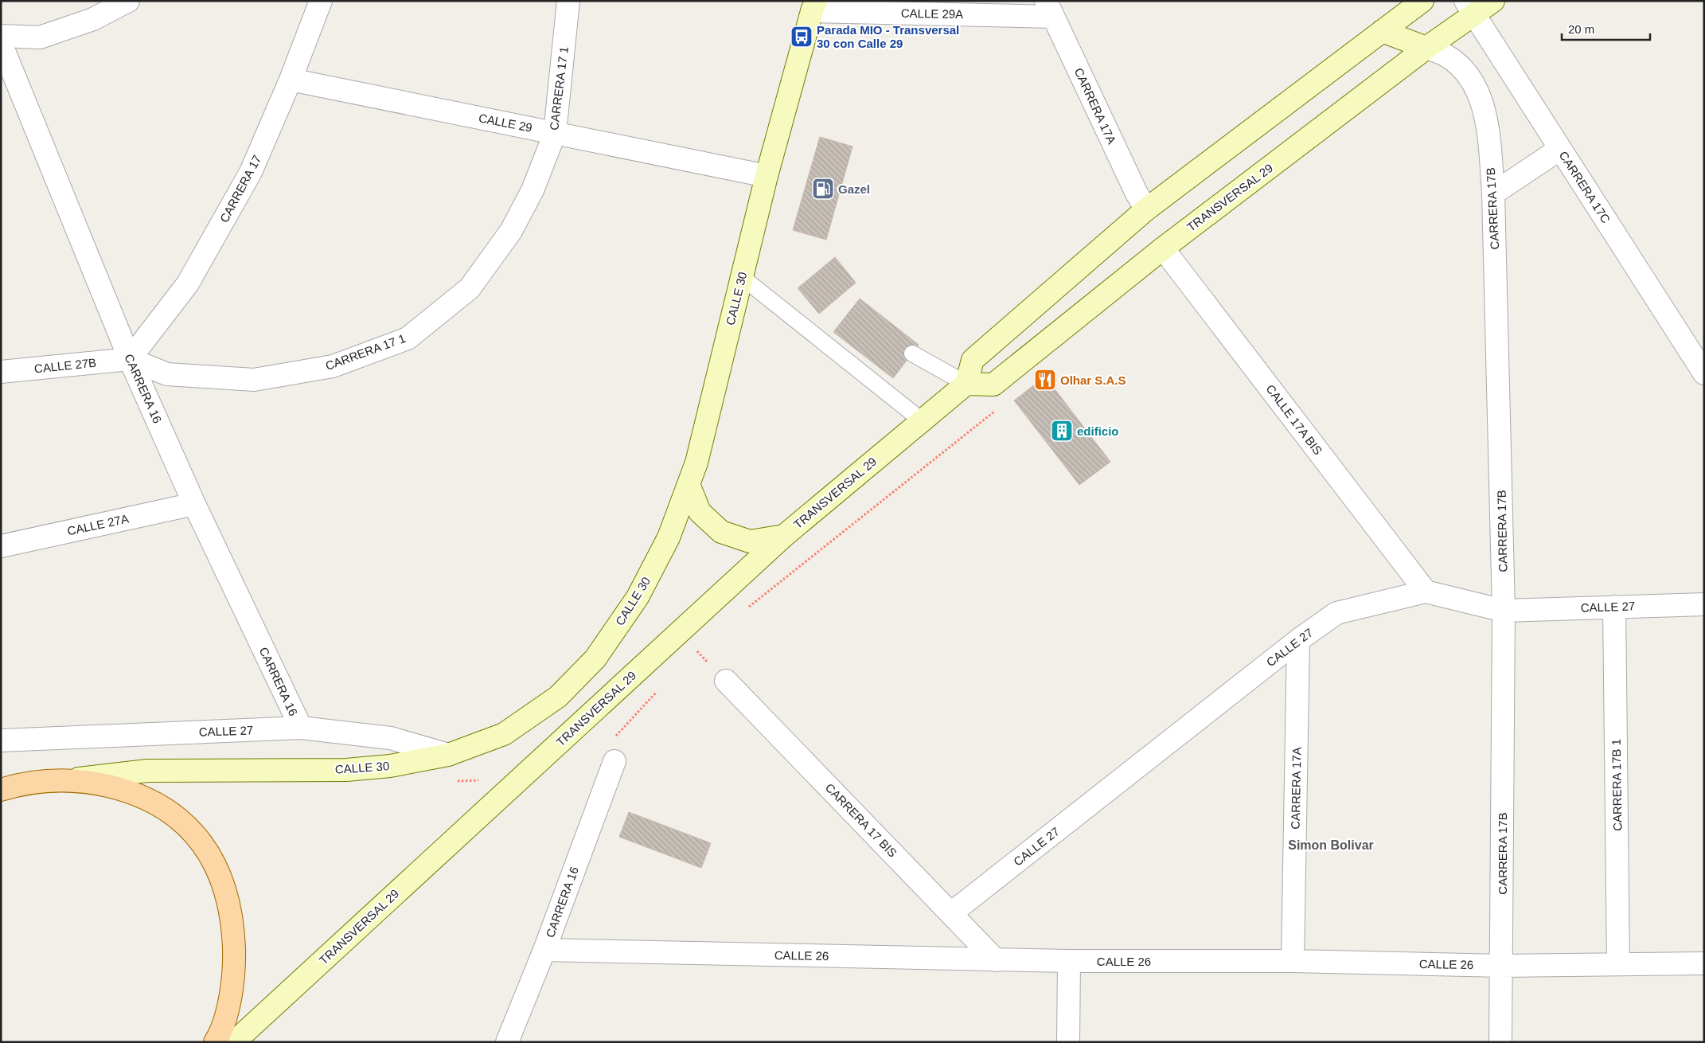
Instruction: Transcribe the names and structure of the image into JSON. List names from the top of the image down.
{
  "streets": {
    "street": [
      "CALLE 29A",
      "CARRERA 17 1",
      "CARRERA 17A",
      "CALLE 29",
      "CARRERA 17C",
      "CARRERA 17",
      "TRANSVERSAL 29",
      "CARRERA 17B",
      "CALLE 30",
      "CALLE 27B",
      "CARRERA 16",
      "CALLE 17A BIS",
      "CALLE 27A",
      "CALLE 27",
      "CARRERA 17B 1",
      "CARRERA 17 BIS",
      "CALLE 26"
    ]
  },
  "crossings": [
    ["CALLE 29A", "CARRERA 17A"],
    ["CALLE 29A", "CALLE 30"],
    ["CARRERA 17 1", "CALLE 29"],
    ["CARRERA 17 1", "CARRERA 17"],
    ["CARRERA 17 1", "CALLE 27B"],
    ["CARRERA 17 1", "CARRERA 16"],
    ["CARRERA 17A", "CALLE 27"],
    ["CARRERA 17A", "CALLE 26"],
    ["CALLE 29", "CARRERA 17"],
    ["CALLE 29", "CALLE 30"],
    ["CARRERA 17C", "TRANSVERSAL 29"],
    ["CARRERA 17", "CALLE 27B"],
    ["CARRERA 17", "CARRERA 16"],
    ["TRANSVERSAL 29", "CARRERA 17B"],
    ["TRANSVERSAL 29", "CALLE 17A BIS"],
    ["CARRERA 17B", "CALLE 27"],
    ["CARRERA 17B", "CALLE 26"],
    ["CALLE 30", "CALLE 27"],
    ["CALLE 27B", "CARRERA 16"],
    ["CARRERA 16", "CALLE 27A"],
    ["CARRERA 16", "CALLE 27"],
    ["CARRERA 16", "CALLE 26"],
    ["CALLE 17A BIS", "CALLE 27"],
    ["CALLE 27", "CARRERA 17B 1"],
    ["CALLE 27", "CARRERA 17 BIS"],
    ["CARRERA 17B 1", "CALLE 26"],
    ["CARRERA 17 BIS", "CALLE 26"]
  ],
  "districts": ["Simon Bolivar"],
  "places": {
    "bus stop": ["Parada MIO - Transversal 30 con Calle 29"],
    "fuel station": ["Gazel"],
    "restaurant": ["Olhar S.A.S"],
    "building": ["edificio"]
  },
  "scale_bar": "20 m"
}
